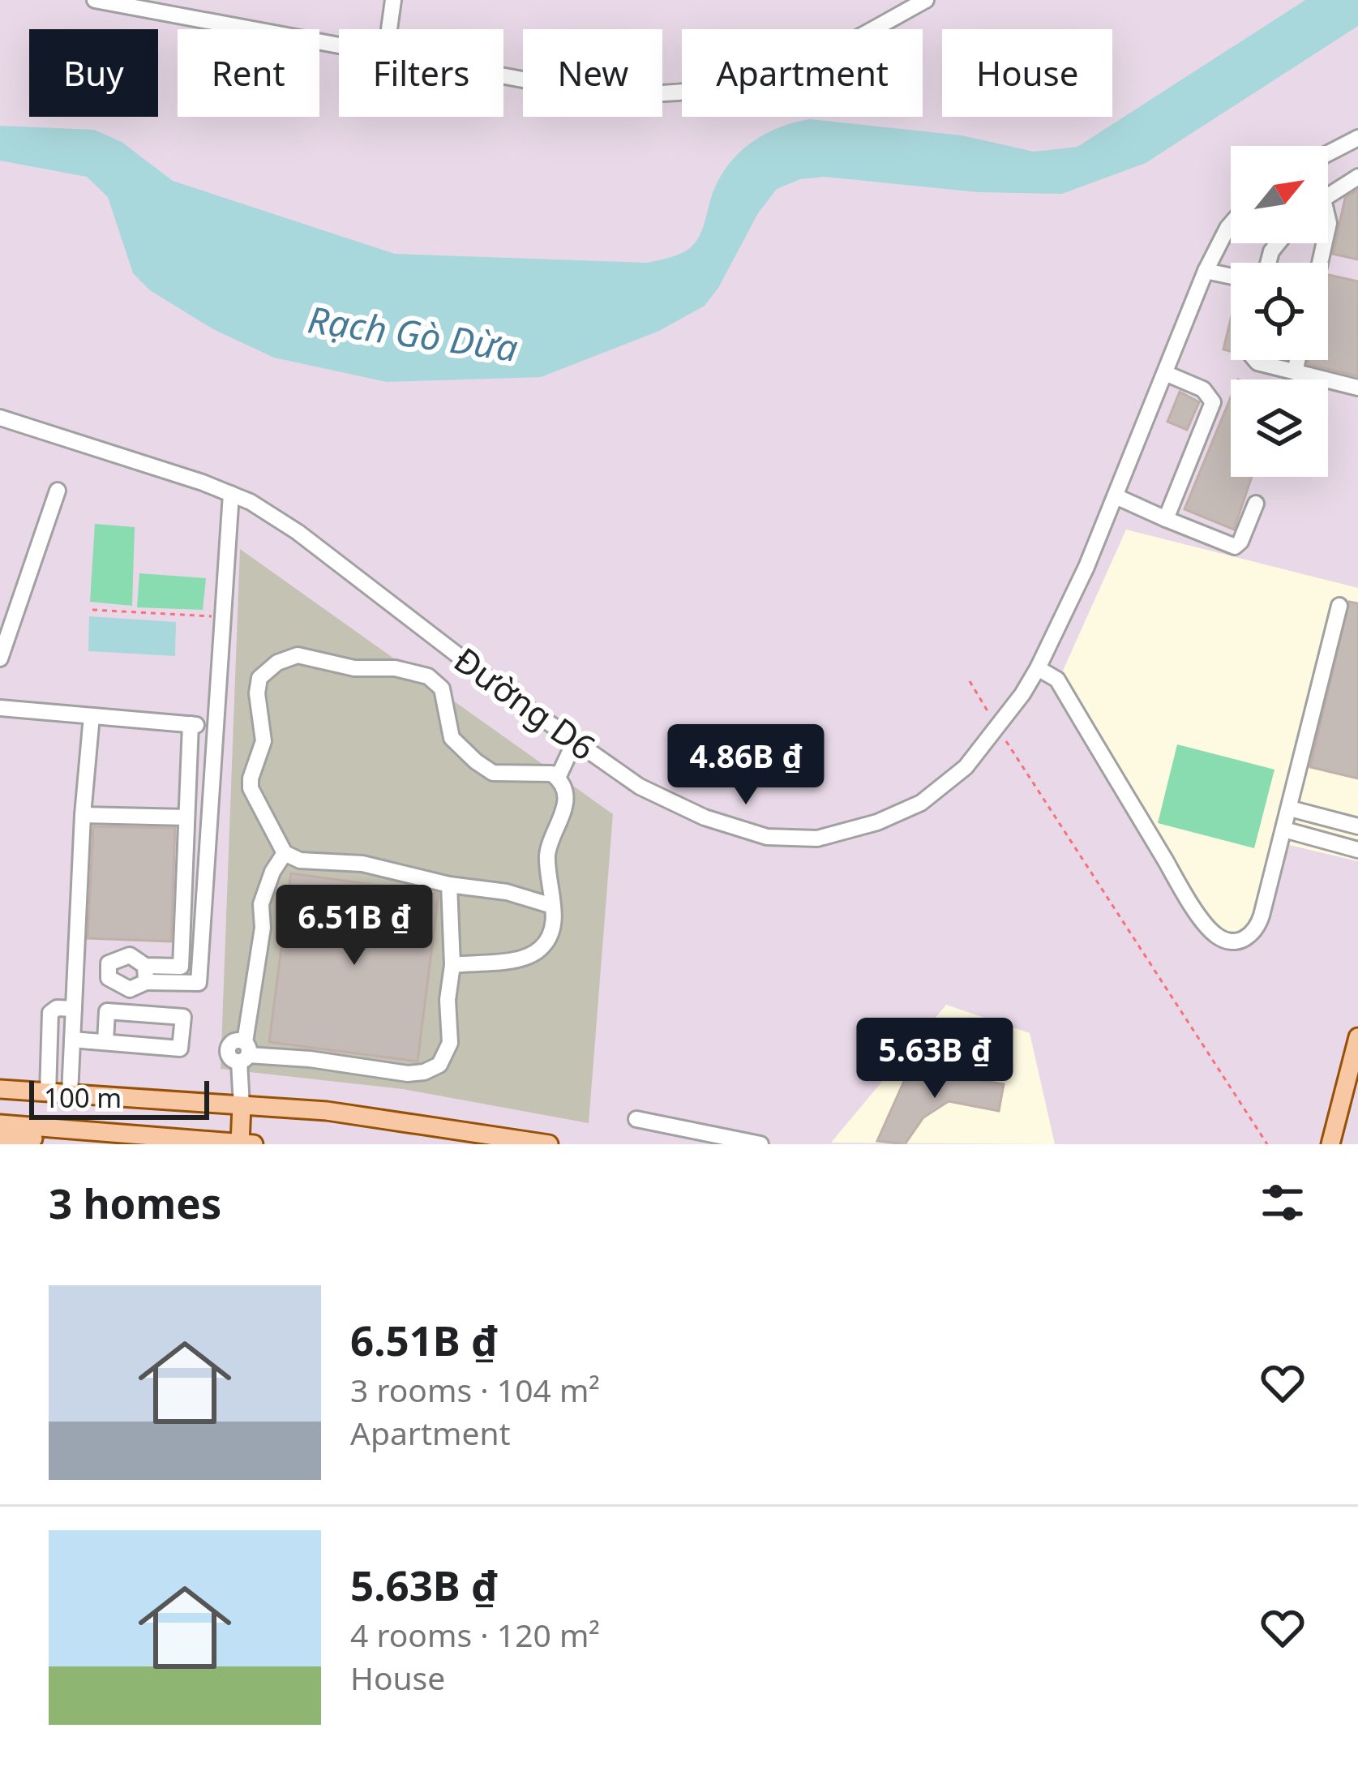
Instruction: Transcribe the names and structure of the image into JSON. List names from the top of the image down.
{
  "streets": {
    "street": ["Đường D6"]
  },
  "water": ["Rạch Gò Dừa"],
  "scale_bar": "100 m",
  "north": "top right",
  "page": {
    "chip": [
      "Buy",
      "Rent",
      "Filters",
      "New",
      "Apartment",
      "House"
    ],
    "price": ["4.86B ₫", "6.51B ₫", "5.63B ₫"],
    "scale": "100 m",
    "heading": "3 homes",
    "list": [
      {
        "name": "6.51B ₫",
        "note": "3 rooms · 104 m² · Apartment"
      },
      {
        "name": "5.63B ₫",
        "note": "4 rooms · 120 m² · House"
      }
    ]
  }
}
